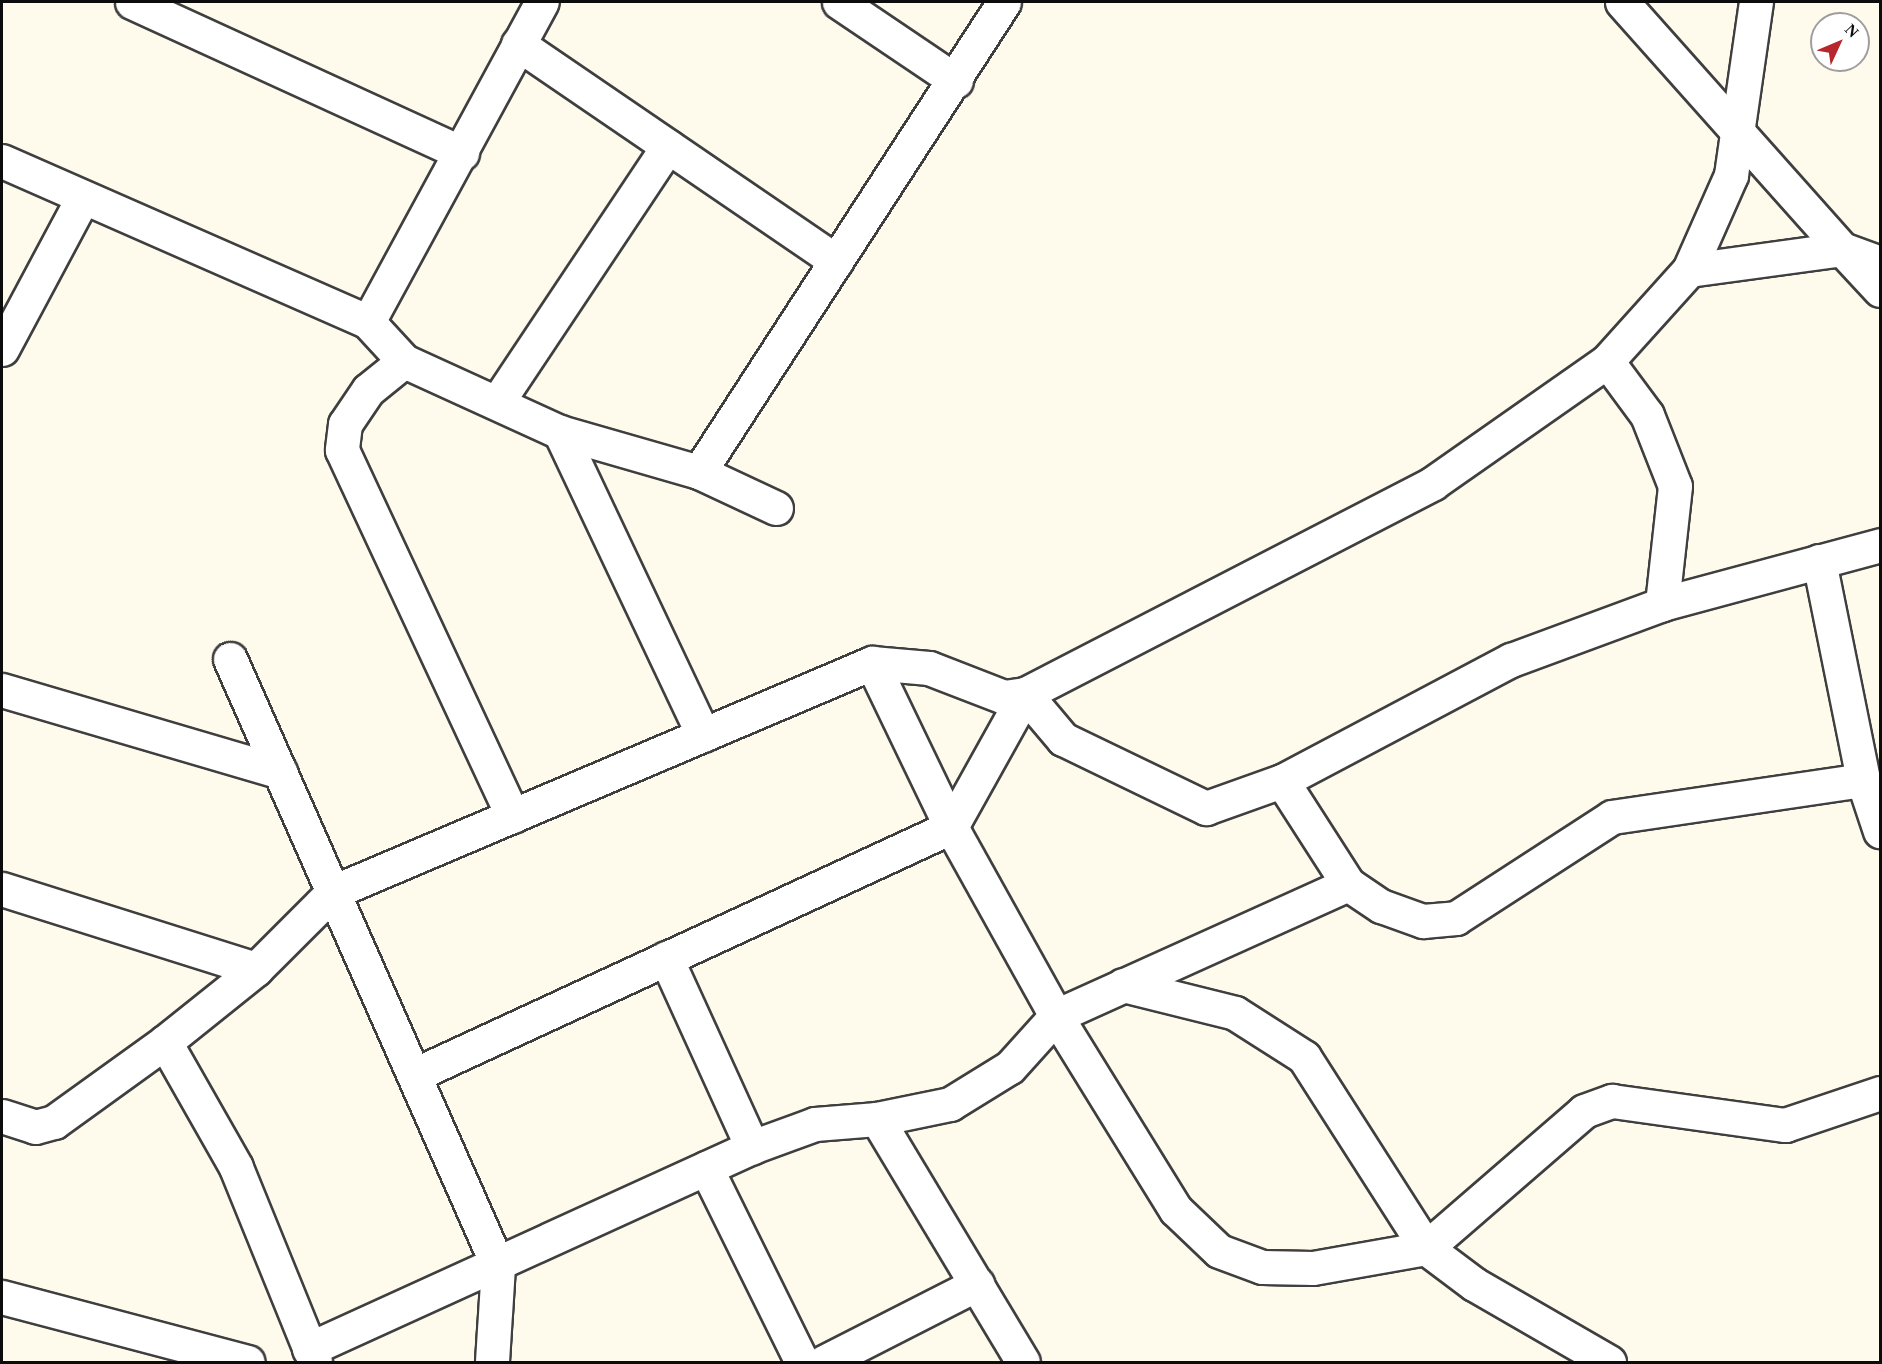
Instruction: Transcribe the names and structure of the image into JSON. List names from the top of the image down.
{
  "north": "top right"
}
